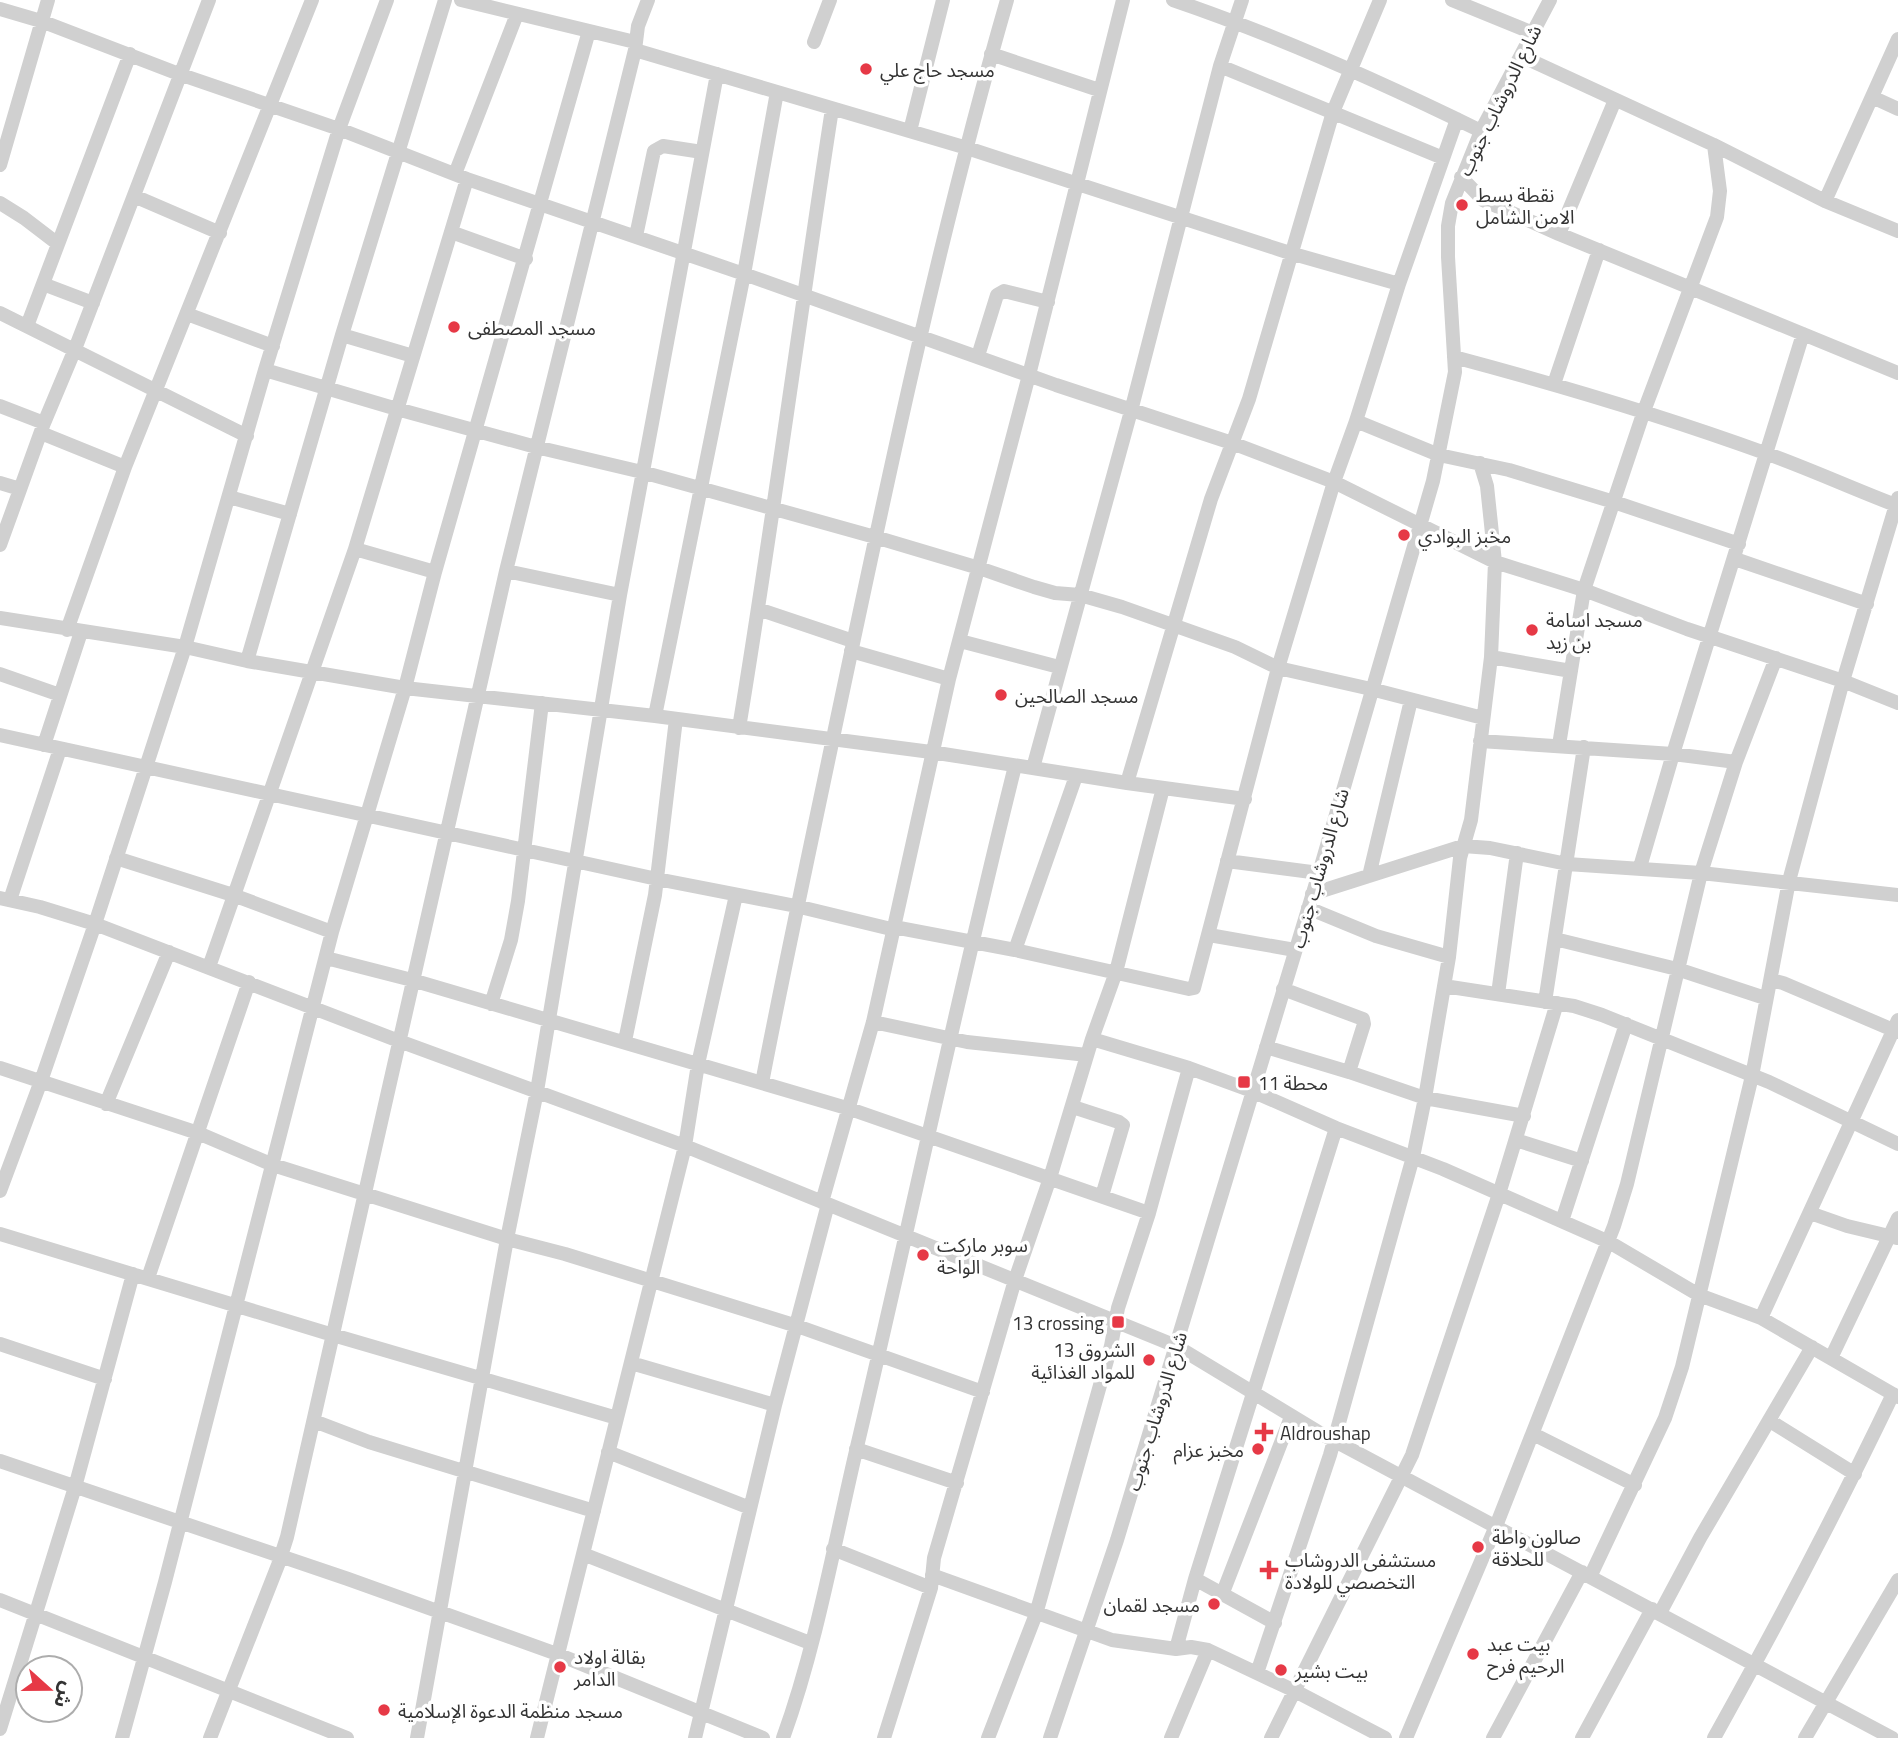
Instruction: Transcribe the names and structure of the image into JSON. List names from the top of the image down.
{
  "streets": {
    "street": ["شارع الدروشاب جنوب"]
  },
  "places": {
    "other": [
      "مسجد حاج علي",
      "نقطة بسط الامن الشامل",
      "مسجد المصطفى",
      "مخبز البوادي",
      "مسجد اسامة بن زيد",
      "مسجد الصالحين",
      "سوبر ماركت الواحة",
      "الشروق 13 للمواد الغذائية",
      "مخبز عزام",
      "صالون واطة للحلاقة",
      "مسجد لقمان",
      "بيت عبد الرحيم فرح",
      "بقالة اولاد الدامر",
      "بيت بشير",
      "مسجد منظمة الدعوة الإسلامية"
    ],
    "transit": ["محطة 11", "13 crossing"],
    "health": ["Aldroushap", "مستشفى الدروشاب التخصصي للولادة"]
  },
  "north": "right"
}
